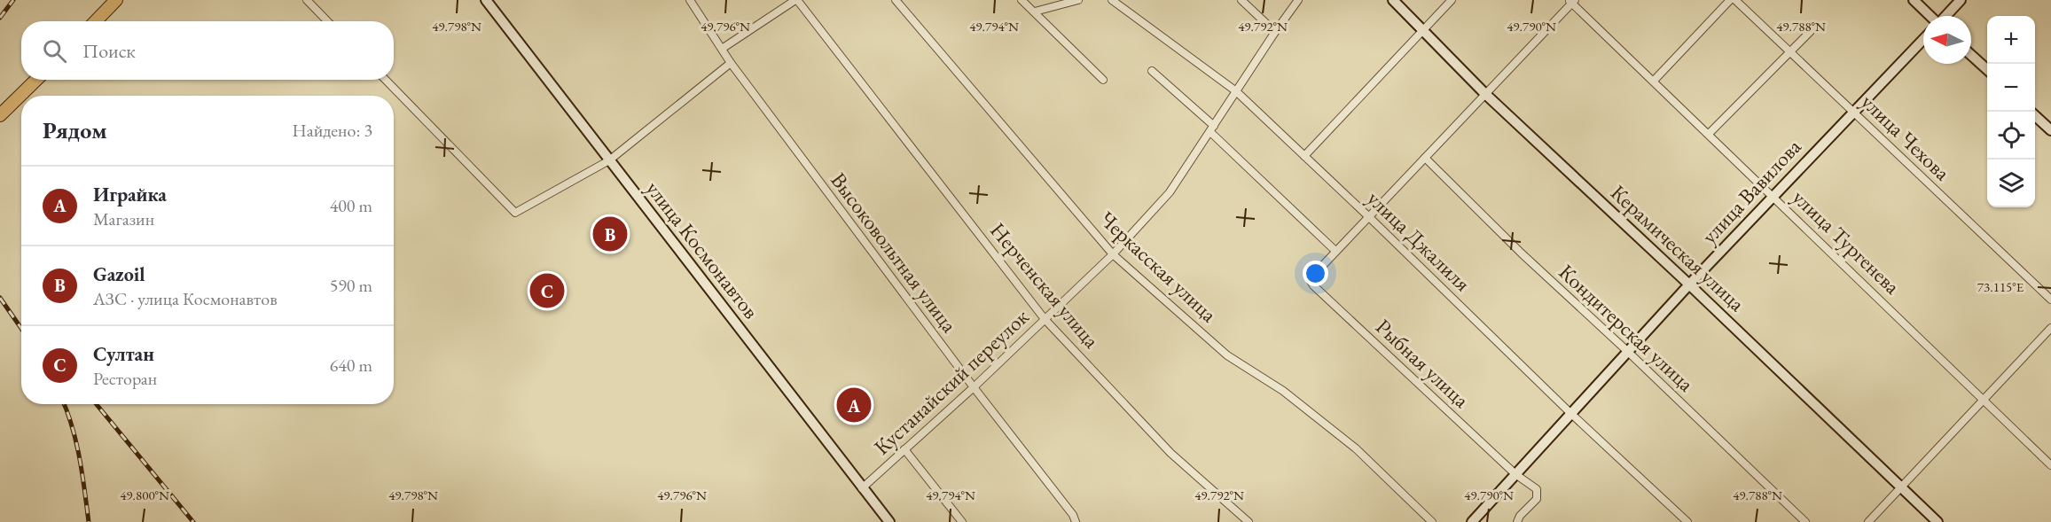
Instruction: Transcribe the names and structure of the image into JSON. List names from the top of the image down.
{
  "streets": {
    "street": [
      "улица Чехова",
      "улица Вавилова",
      "улица Джалиля",
      "улица Тургенева",
      "Керамическая улица",
      "улица Космонавтов",
      "Высоковольтная улица",
      "Черкасская улица",
      "Нерченская улица",
      "Кондитерская улица",
      "Рыбная улица",
      "Кустанайский переулок"
    ]
  },
  "crossings": [
    ["улица Чехова", "улица Вавилова"],
    ["улица Вавилова", "улица Джалиля"],
    ["улица Вавилова", "улица Тургенева"],
    ["улица Вавилова", "Керамическая улица"],
    ["улица Вавилова", "Кондитерская улица"],
    ["улица Вавилова", "Рыбная улица"],
    ["улица Джалиля", "Кустанайский переулок"],
    ["улица Космонавтов", "Кустанайский переулок"],
    ["Высоковольтная улица", "Кустанайский переулок"],
    ["Черкасская улица", "Кустанайский переулок"],
    ["Нерченская улица", "Кустанайский переулок"]
  ],
  "north": "left",
  "page": {
    "map_buttons": ["+", "−"],
    "search": "Поиск",
    "heading": ["Рядом", "Найдено: 3"],
    "list": [
      {
        "mark": "A",
        "name": "Играйка",
        "note": "Магазин",
        "value": "400 m"
      },
      {
        "mark": "B",
        "name": "Gazoil",
        "note": "АЗС · улица Космонавтов",
        "value": "590 m"
      },
      {
        "mark": "C",
        "name": "Султан",
        "note": "Ресторан",
        "value": "640 m"
      }
    ],
    "pins": ["B", "C", "A"]
  },
  "coordinates": [
    "49.798°N",
    "49.796°N",
    "49.794°N",
    "49.792°N",
    "49.790°N",
    "49.788°N",
    "73.115°E",
    "49.800°N"
  ]
}
